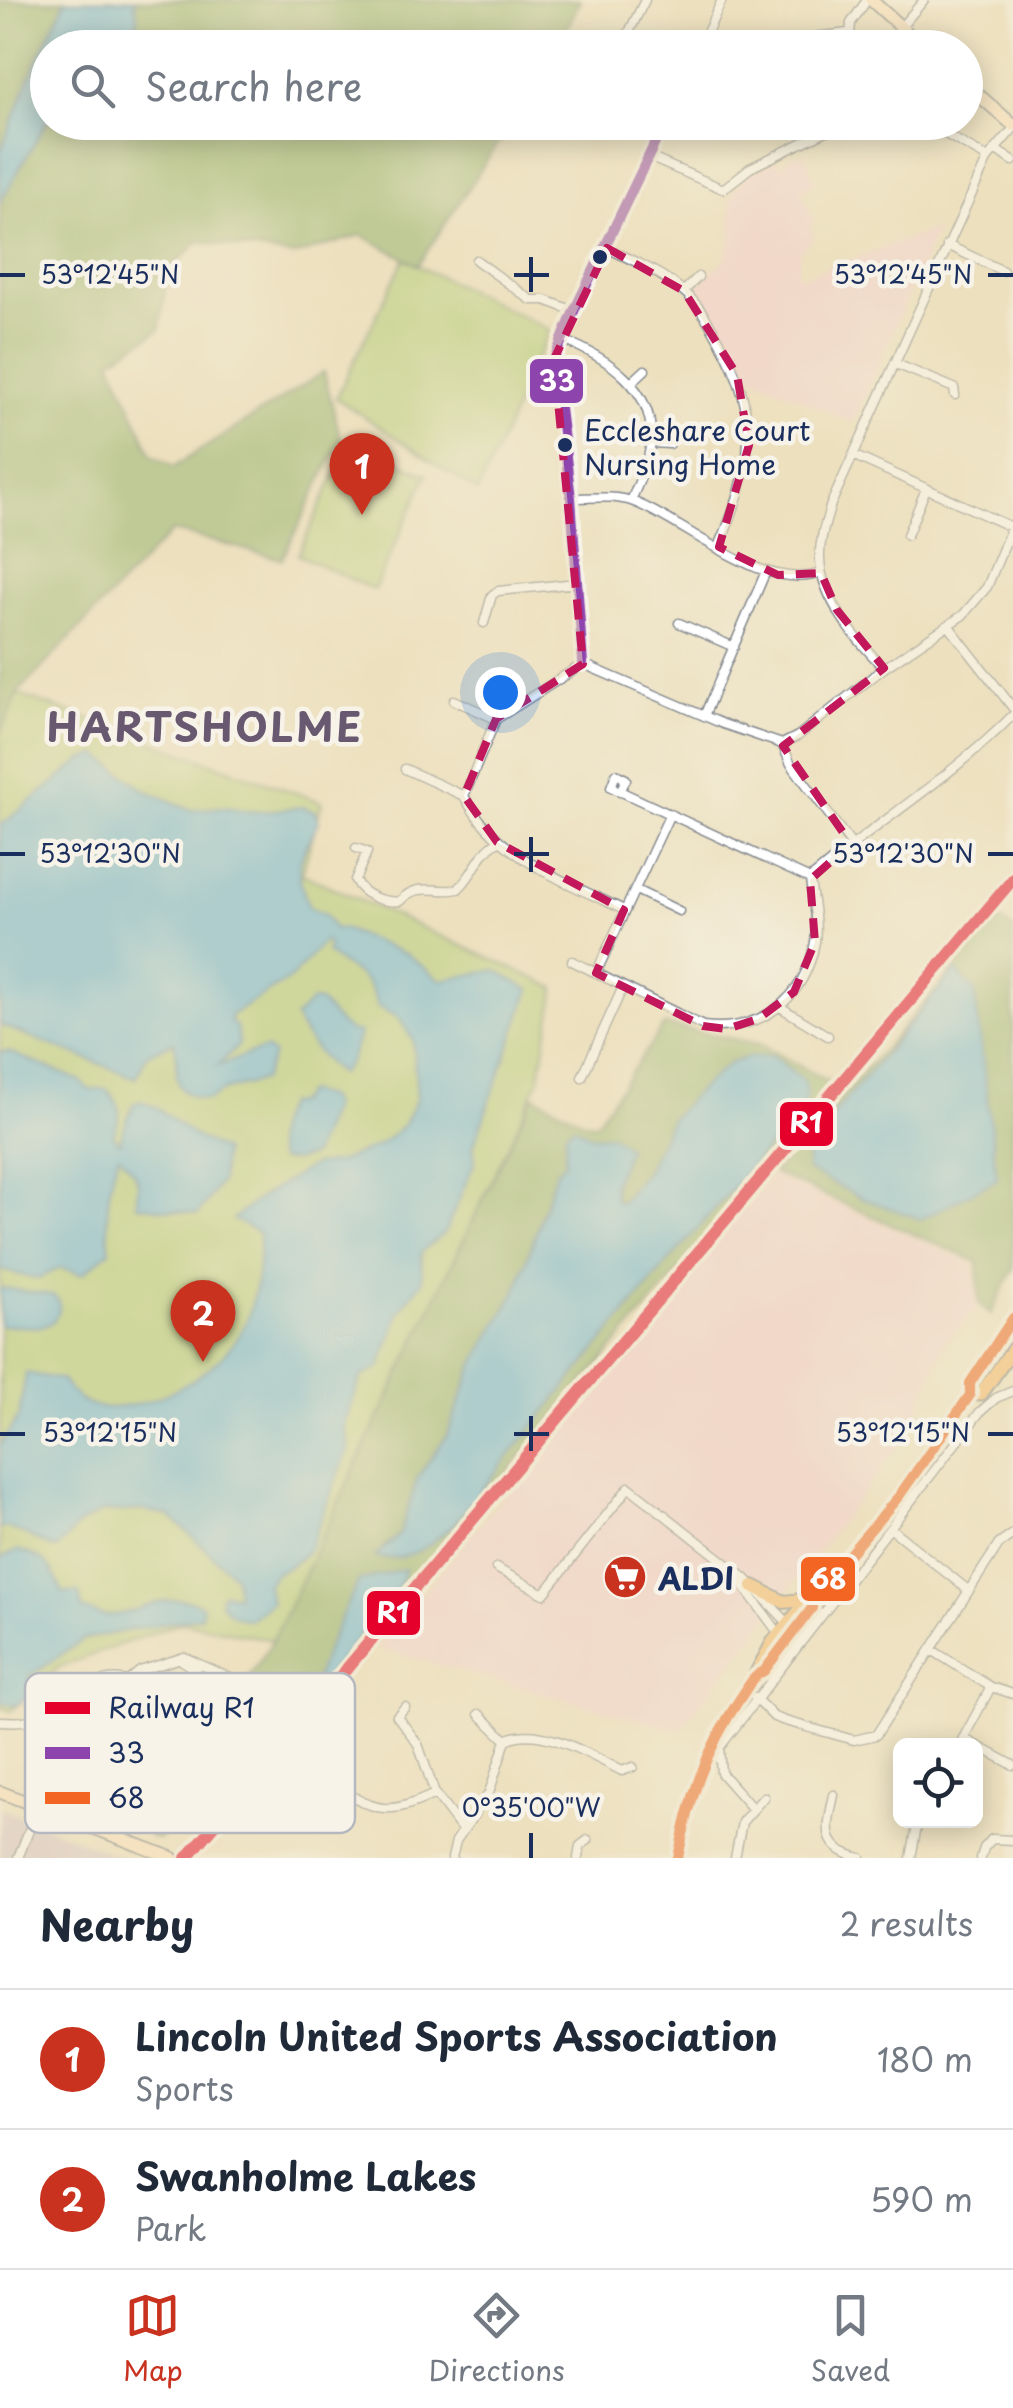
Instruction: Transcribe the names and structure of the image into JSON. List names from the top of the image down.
{
  "districts": ["HARTSHOLME"],
  "places": {
    "other": ["Eccleshare Court Nursing Home"],
    "supermarket": ["ALDI"]
  },
  "lines": ["transit line 33", "rail line R1", "transit line 68"],
  "legend": ["Railway R1", "33", "68"],
  "page": {
    "search": "Search here",
    "pins": ["1", "2"],
    "heading": ["Nearby", "2 results"],
    "list": [
      {
        "mark": "1",
        "name": "Lincoln United Sports Association",
        "note": "Sports",
        "value": "180 m"
      },
      {
        "mark": "2",
        "name": "Swanholme Lakes",
        "note": "Park",
        "value": "590 m"
      }
    ],
    "nav": ["Map", "Directions", "Saved"]
  },
  "coordinates": [
    "53°12'45\"N",
    "53°12'30\"N",
    "53°12'15\"N",
    "0°35'00\"W"
  ]
}
